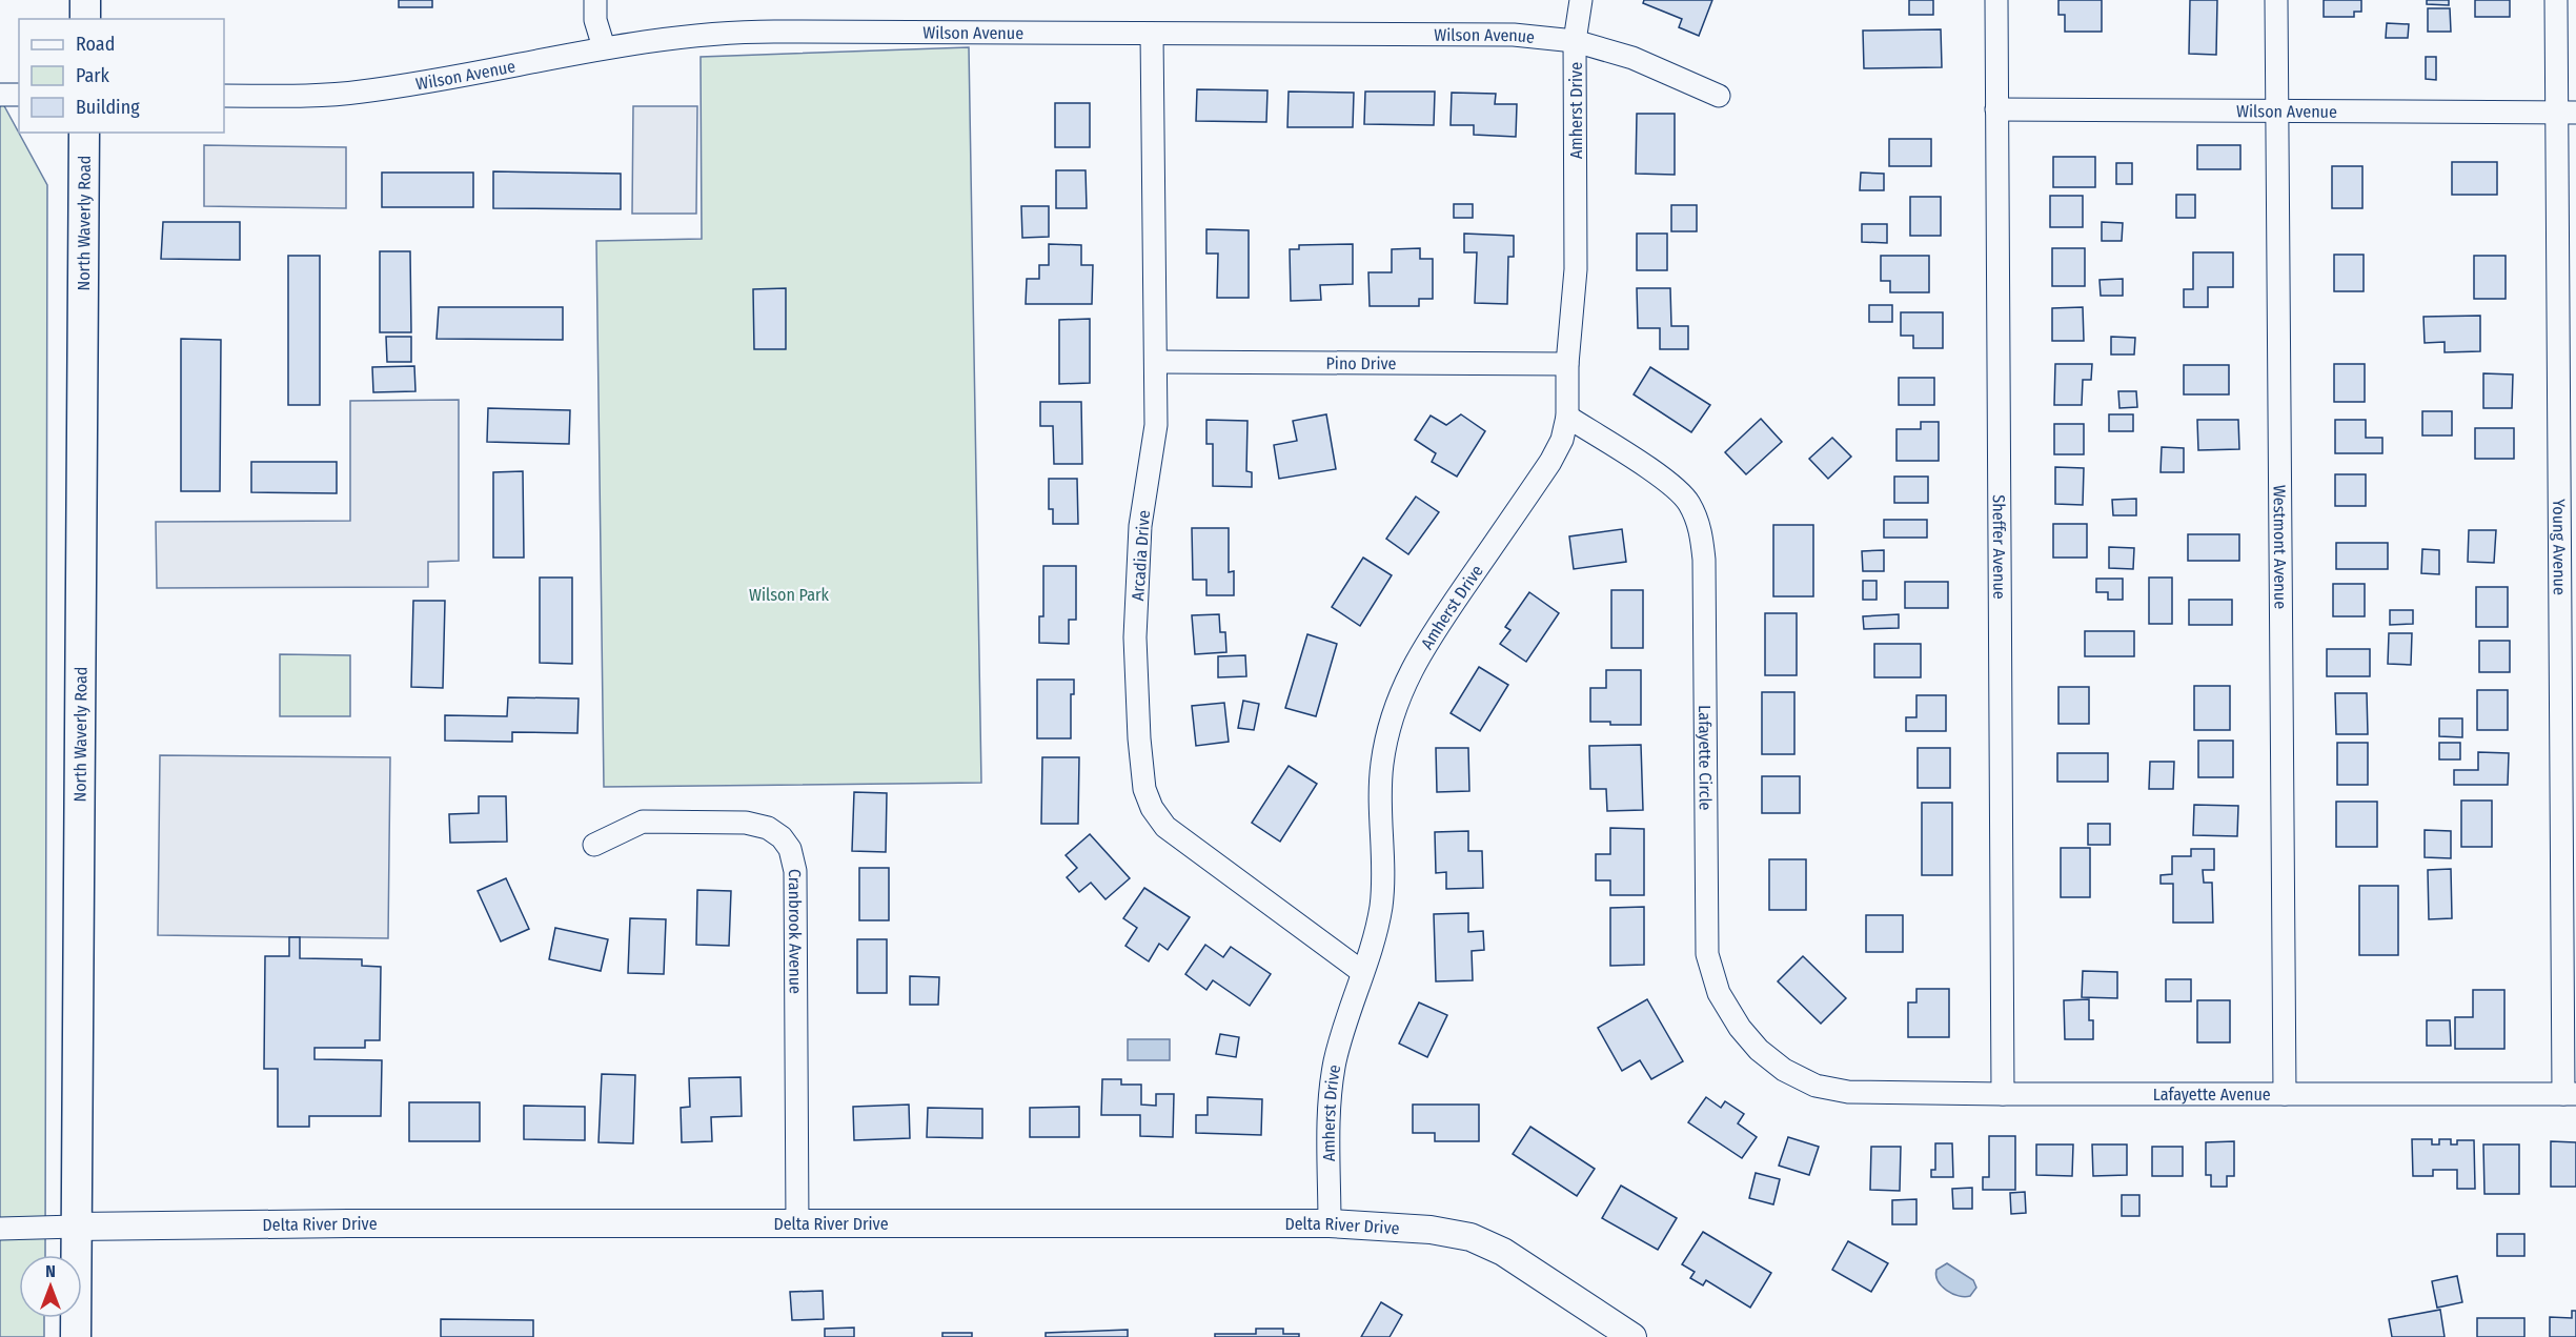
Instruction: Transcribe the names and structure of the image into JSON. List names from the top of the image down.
{
  "streets": {
    "main road": ["North Waverly Road"],
    "street": [
      "Wilson Avenue",
      "Amherst Drive",
      "Pino Drive",
      "Sheffer Avenue",
      "Westmont Avenue",
      "Young Avenue",
      "Arcadia Drive",
      "Lafayette Circle",
      "Cranbrook Avenue",
      "Lafayette Avenue",
      "Delta River Drive"
    ]
  },
  "crossings": [
    ["Wilson Avenue", "Amherst Drive"],
    ["Wilson Avenue", "Sheffer Avenue"],
    ["Wilson Avenue", "Westmont Avenue"],
    ["Wilson Avenue", "Young Avenue"],
    ["Wilson Avenue", "Arcadia Drive"],
    ["Amherst Drive", "Pino Drive"],
    ["Amherst Drive", "Arcadia Drive"],
    ["Amherst Drive", "Lafayette Circle"],
    ["Amherst Drive", "Delta River Drive"],
    ["North Waverly Road", "Delta River Drive"],
    ["Pino Drive", "Arcadia Drive"],
    ["Sheffer Avenue", "Lafayette Avenue"],
    ["Westmont Avenue", "Lafayette Avenue"],
    ["Young Avenue", "Lafayette Avenue"],
    ["Lafayette Circle", "Lafayette Avenue"],
    ["Cranbrook Avenue", "Delta River Drive"]
  ],
  "parks": ["Wilson Park"],
  "legend": ["Road", "Park", "Building"],
  "north": "top"
}
